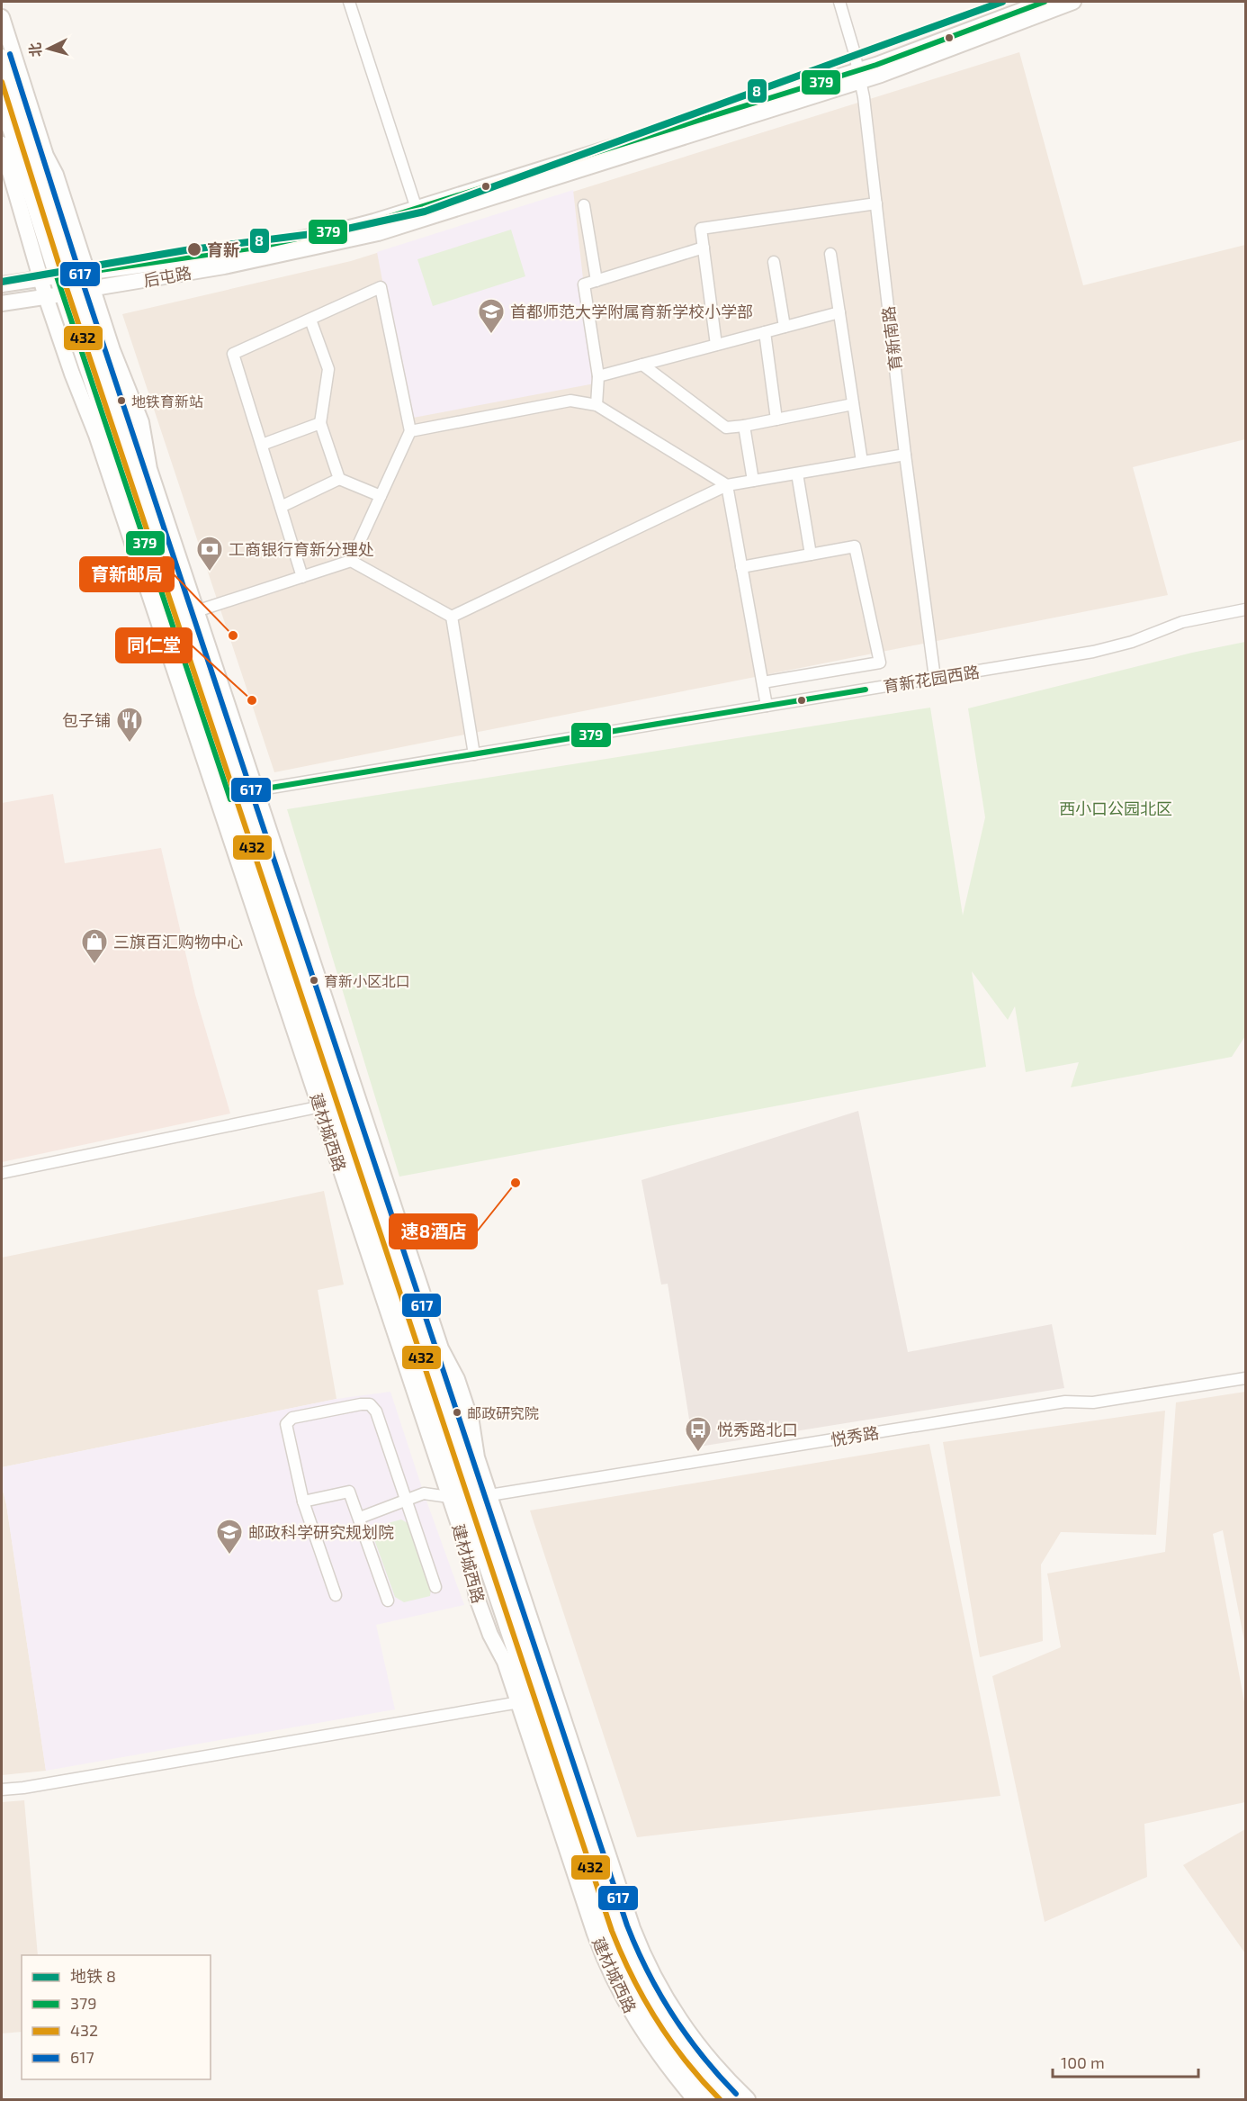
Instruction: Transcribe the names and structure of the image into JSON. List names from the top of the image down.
{
  "streets": {
    "main road": ["后屯路", "建材城西路"],
    "street": ["育新南路", "育新花园西路", "悦秀路"]
  },
  "crossings": [
    ["后屯路", "育新南路"],
    ["后屯路", "建材城西路"],
    ["育新南路", "育新花园西路"],
    ["育新花园西路", "建材城西路"],
    ["建材城西路", "悦秀路"]
  ],
  "parks": ["西小口公园北区"],
  "places": {
    "other": [
      "育新",
      "地铁育新站",
      "育新邮局",
      "同仁堂",
      "育新小区北口",
      "速8酒店",
      "邮政研究院"
    ],
    "school or university": ["首都师范大学附属育新学校小学部", "邮政科学研究规划院"],
    "bank": ["工商银行育新分理处"],
    "restaurant": ["包子铺"],
    "shop": ["三旗百汇购物中心"],
    "bus stop": ["悦秀路北口"]
  },
  "lines": [
    "metro line 8",
    "transit line 379",
    "transit line 617",
    "transit line 432"
  ],
  "legend": [
    "地铁 8",
    "379",
    "432",
    "617"
  ],
  "scale_bar": "100 m",
  "north": "left"
}
